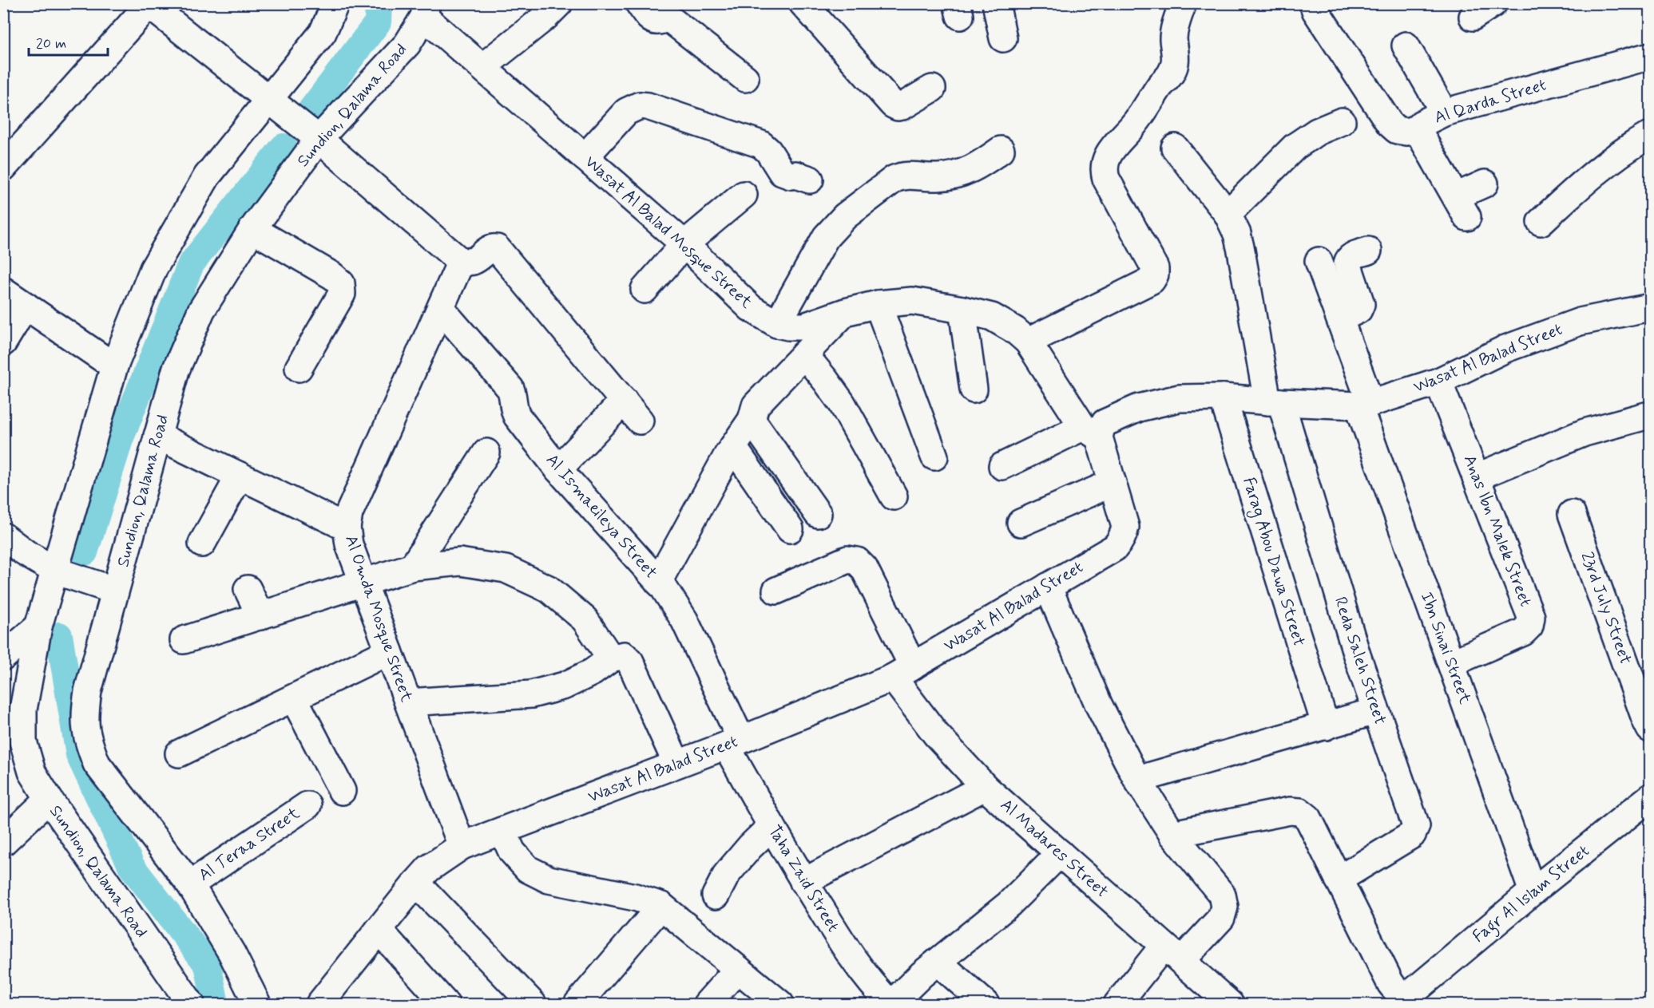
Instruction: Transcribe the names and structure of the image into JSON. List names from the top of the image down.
{
  "streets": {
    "street": [
      "Al Qarda Street",
      "Sundion, Qalama Road",
      "Wasat Al Balad Mosque Street",
      "Wasat Al Balad Street",
      "Al Ismaeileya Street",
      "Anas Ibn Malek Street",
      "Farag Abou Dawa Street",
      "23rd July Street",
      "Al Omda Mosque Street",
      "Ibn Sinai Street",
      "Reda Saleh Street",
      "Al Teraa Street",
      "Al Madares Street",
      "Taha Zaid Street",
      "Fagr Al Islam Street"
    ]
  },
  "crossings": [
    ["Sundion, Qalama Road", "Wasat Al Balad Mosque Street"],
    ["Sundion, Qalama Road", "Al Teraa Street"],
    ["Wasat Al Balad Mosque Street", "Wasat Al Balad Street"],
    ["Wasat Al Balad Street", "Al Ismaeileya Street"],
    ["Wasat Al Balad Street", "Anas Ibn Malek Street"],
    ["Wasat Al Balad Street", "Farag Abou Dawa Street"],
    ["Wasat Al Balad Street", "Al Omda Mosque Street"],
    ["Wasat Al Balad Street", "Ibn Sinai Street"],
    ["Wasat Al Balad Street", "Reda Saleh Street"],
    ["Wasat Al Balad Street", "Al Madares Street"],
    ["Wasat Al Balad Street", "Taha Zaid Street"],
    ["Al Ismaeileya Street", "Al Omda Mosque Street"],
    ["Al Ismaeileya Street", "Taha Zaid Street"],
    ["Anas Ibn Malek Street", "Ibn Sinai Street"],
    ["Ibn Sinai Street", "Fagr Al Islam Street"],
    ["Reda Saleh Street", "Fagr Al Islam Street"]
  ],
  "scale_bar": "20 m"
}
